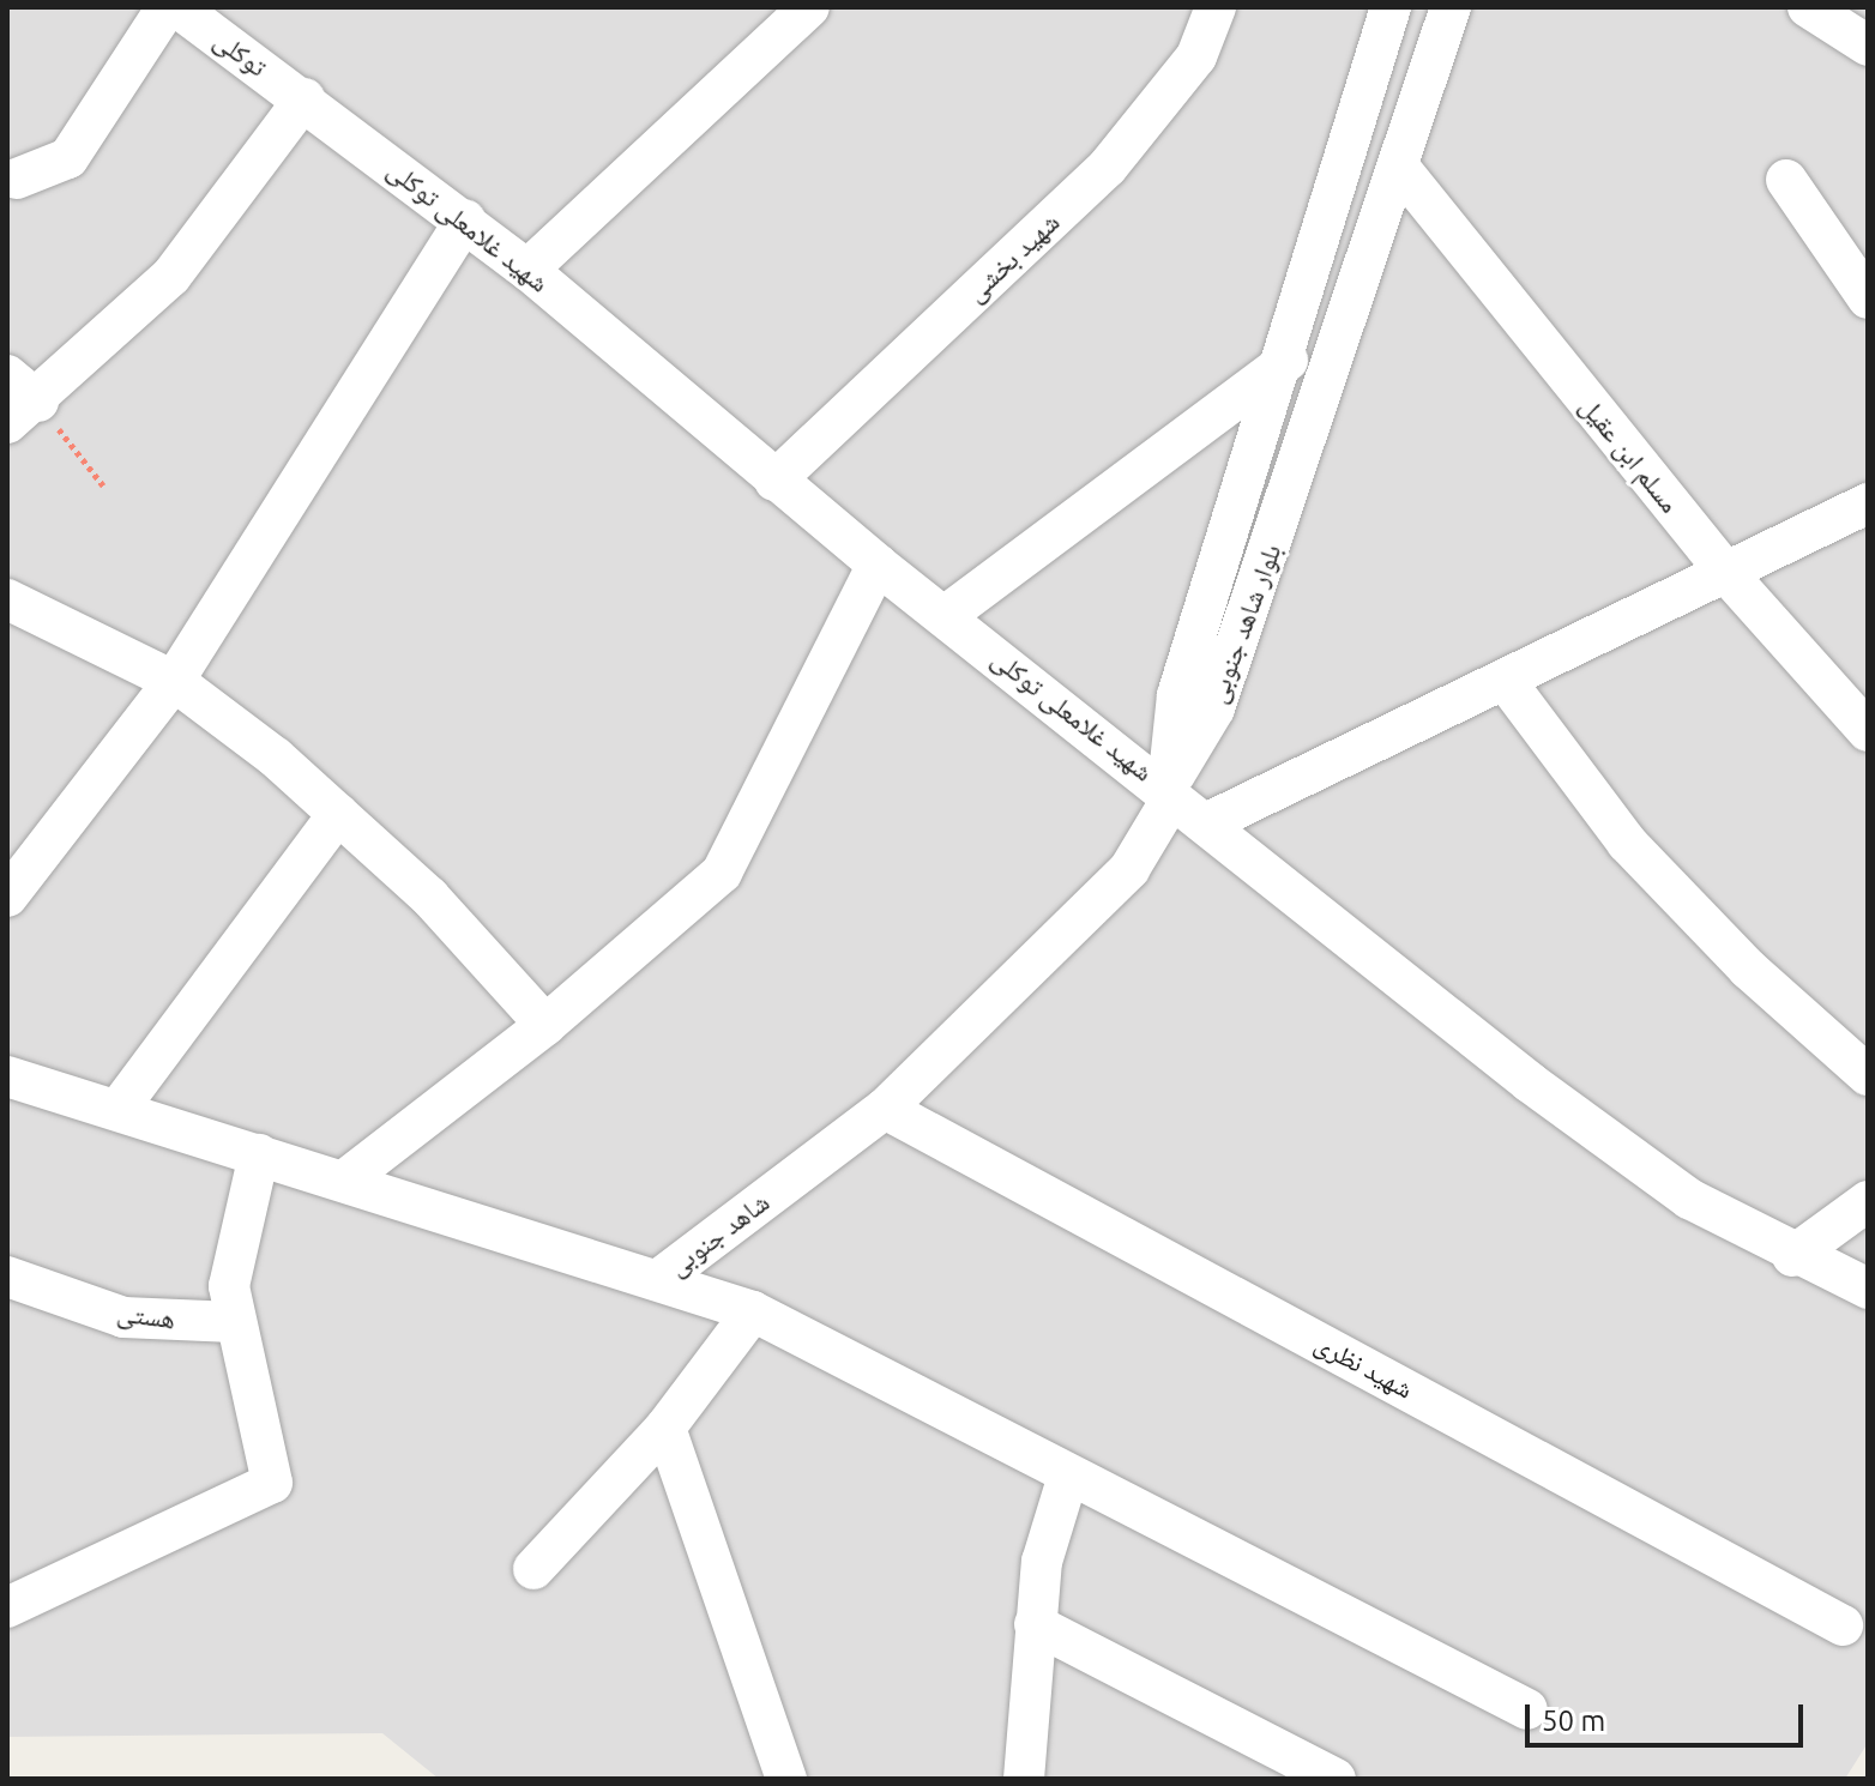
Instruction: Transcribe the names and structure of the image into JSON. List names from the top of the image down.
{
  "streets": {
    "street": [
      "توکلی",
      "شهید غلامعلی توکلی",
      "شهید بخشی",
      "مسلم ابن عقیل",
      "بلوار شاهد جنوبی",
      "شاهد جنوبی",
      "هستی",
      "شهید نظری"
    ]
  },
  "crossings": [
    ["توکلی", "شهید غلامعلی توکلی"],
    ["شهید غلامعلی توکلی", "شهید بخشی"],
    ["شهید غلامعلی توکلی", "بلوار شاهد جنوبی"],
    ["شهید غلامعلی توکلی", "شاهد جنوبی"],
    ["مسلم ابن عقیل", "بلوار شاهد جنوبی"],
    ["بلوار شاهد جنوبی", "شاهد جنوبی"],
    ["شاهد جنوبی", "شهید نظری"]
  ],
  "scale_bar": "50 m"
}
